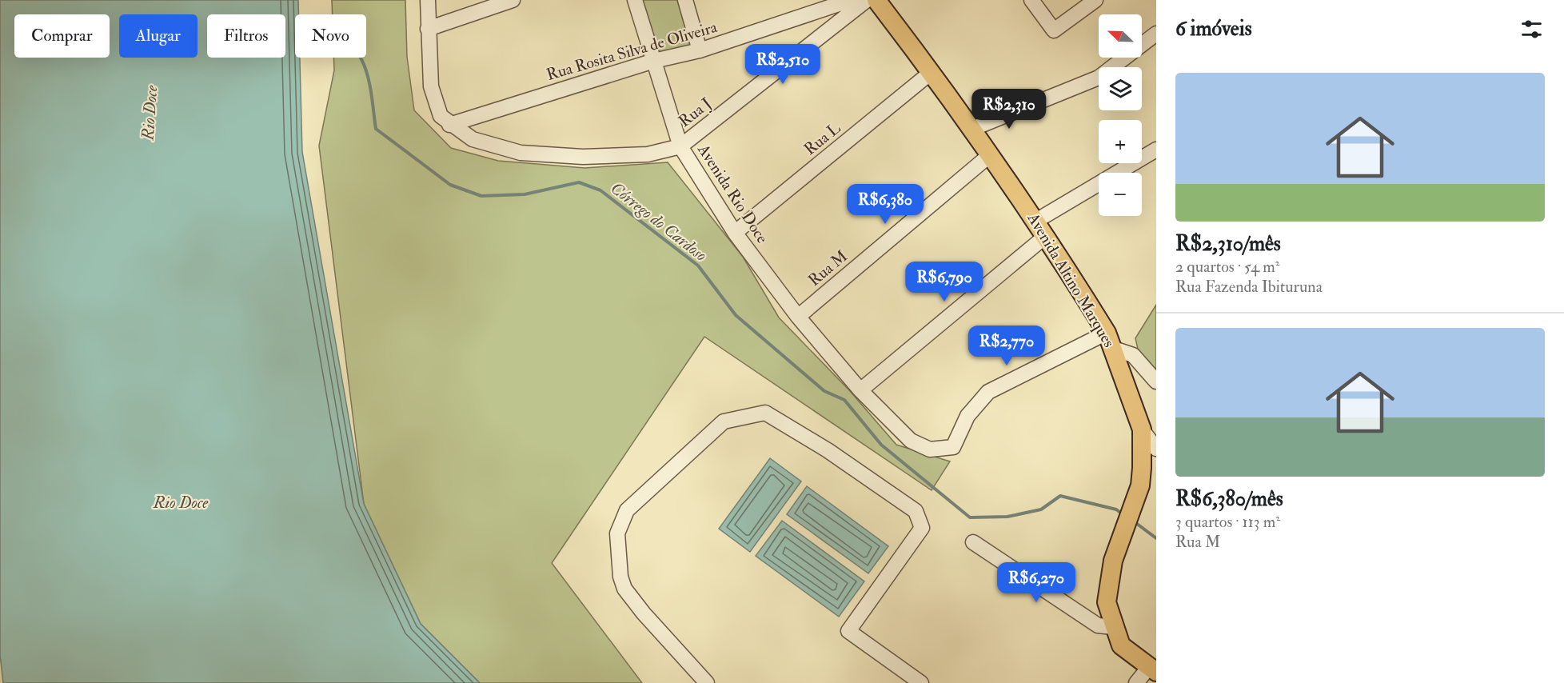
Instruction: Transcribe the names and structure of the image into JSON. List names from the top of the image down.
{
  "streets": {
    "main road": ["Avenida Altino Marques"],
    "street": [
      "Rua Rosita Silva de Oliveira",
      "Rua J",
      "Rua L",
      "Avenida Rio Doce",
      "Rua M"
    ]
  },
  "crossings": [
    ["Rua Rosita Silva de Oliveira", "Avenida Rio Doce"],
    ["Rua J", "Avenida Rio Doce"],
    ["Rua L", "Avenida Rio Doce"],
    ["Rua L", "Avenida Altino Marques"],
    ["Avenida Rio Doce", "Rua M"],
    ["Avenida Rio Doce", "Avenida Altino Marques"],
    ["Rua M", "Avenida Altino Marques"]
  ],
  "water": ["Rio Doce", "Córrego do Cardoso"],
  "north": "top left",
  "page": {
    "heading": "6 imóveis",
    "map_buttons": ["+", "−"],
    "chip": [
      "Comprar",
      "Alugar",
      "Filtros",
      "Novo"
    ],
    "price": [
      "R$2,510",
      "R$2,310",
      "R$6,380",
      "R$6,790",
      "R$2,770",
      "R$6,270"
    ],
    "list": [
      {
        "name": "R$2,310/mês",
        "note": "2 quartos · 54 m² · Rua Fazenda Ibituruna"
      },
      {
        "name": "R$6,380/mês",
        "note": "3 quartos · 113 m² · Rua M"
      }
    ]
  }
}
